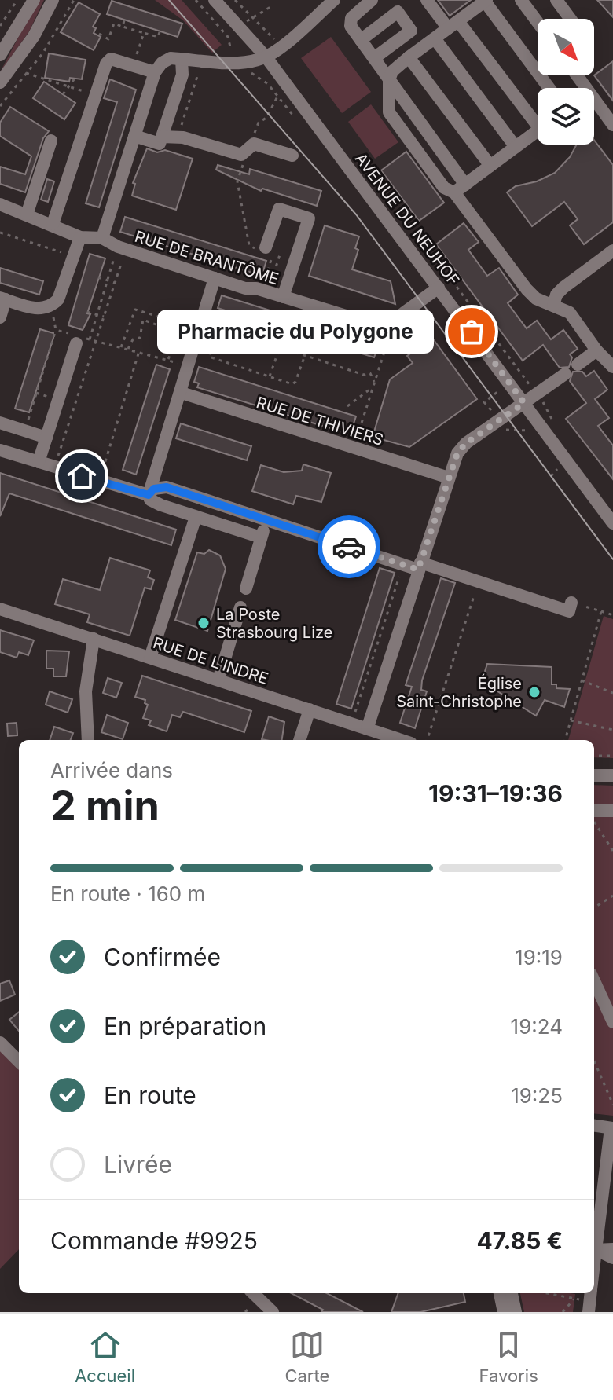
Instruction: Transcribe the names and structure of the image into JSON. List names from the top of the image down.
{
  "streets": {
    "street": [
      "AVENUE DU NEUHOF",
      "RUE DE BRANTÔME",
      "RUE DE THIVIERS",
      "RUE DE L'INDRE"
    ]
  },
  "crossings": [
    ["AVENUE DU NEUHOF", "RUE DE BRANTÔME"]
  ],
  "places": ["Pharmacie du Polygone", "La Poste Strasbourg Lize", "Église Saint-Christophe"],
  "north": "bottom right",
  "page": {
    "bubble": "Pharmacie du Polygone",
    "heading": ["2 min", "Arrivée dans", "19:31–19:36"],
    "panel": ["Commande #9925", "47.85 €"],
    "bar": "En route · 160 m",
    "list": [
      ["Confirmée", "19:19"],
      ["En préparation", "19:24"],
      ["En route", "19:25"],
      "Livrée"
    ],
    "tabs": ["Accueil", "Carte", "Favoris"]
  }
}
